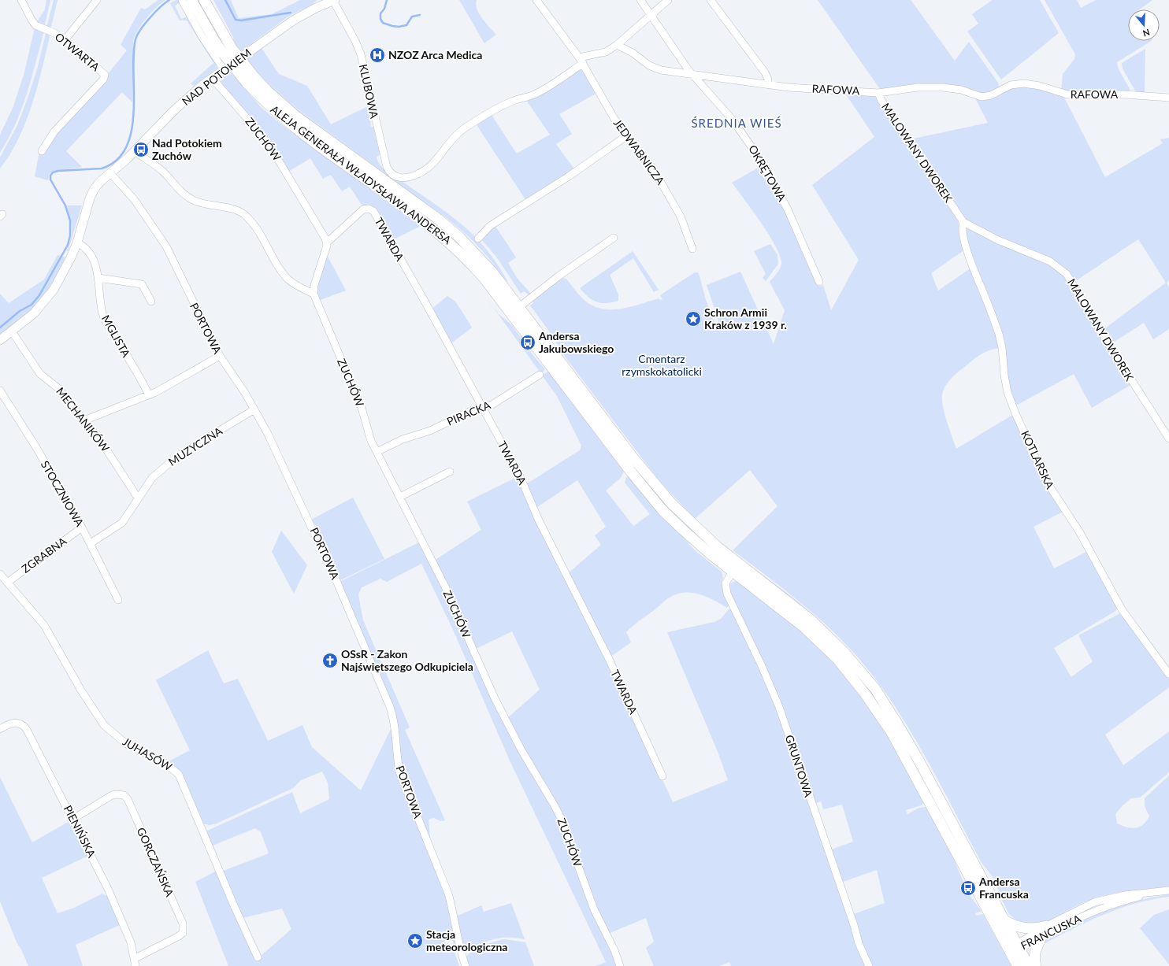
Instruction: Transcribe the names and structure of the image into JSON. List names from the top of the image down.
{
  "streets": {
    "main road": ["ALEJA GENERAŁA WŁADYSŁAWA ANDERSA"],
    "street": [
      "OTWARTA",
      "NAD POTOKIEM",
      "RAFOWA",
      "KLUBOWA",
      "ZUCHÓW",
      "JEDWABNICZA",
      "MALOWANY DWOREK",
      "OKRĘTOWA",
      "TWARDA",
      "PORTOWA",
      "MGLISTA",
      "PIRACKA",
      "MECHANIKÓW",
      "MUZYCZNA",
      "KOTLARSKA",
      "STOCZNIOWA",
      "ZGRABNA",
      "JUHASÓW",
      "GRUNTOWA",
      "PIENIŃSKA",
      "GORCZAŃSKA",
      "FRANCUSKA"
    ]
  },
  "crossings": [
    ["NAD POTOKIEM", "KLUBOWA"],
    ["NAD POTOKIEM", "ZUCHÓW"],
    ["NAD POTOKIEM", "PORTOWA"],
    ["NAD POTOKIEM", "MGLISTA"],
    ["NAD POTOKIEM", "MECHANIKÓW"],
    ["RAFOWA", "MALOWANY DWOREK"],
    ["RAFOWA", "OKRĘTOWA"],
    ["KLUBOWA", "JEDWABNICZA"],
    ["ZUCHÓW", "TWARDA"],
    ["ZUCHÓW", "PIRACKA"],
    ["MALOWANY DWOREK", "KOTLARSKA"],
    ["ALEJA GENERAŁA WŁADYSŁAWA ANDERSA", "GRUNTOWA"],
    ["ALEJA GENERAŁA WŁADYSŁAWA ANDERSA", "FRANCUSKA"],
    ["TWARDA", "PIRACKA"],
    ["PORTOWA", "MUZYCZNA"],
    ["MECHANIKÓW", "MUZYCZNA"],
    ["MUZYCZNA", "STOCZNIOWA"],
    ["STOCZNIOWA", "ZGRABNA"],
    ["ZGRABNA", "JUHASÓW"],
    ["PIENIŃSKA", "GORCZAŃSKA"]
  ],
  "districts": ["ŚREDNIA WIEŚ"],
  "parks": ["Cmentarz rzymskokatolicki"],
  "places": {
    "hospital": ["NZOZ Arca Medica"],
    "bus stop": ["Nad Potokiem Zuchów", "Andersa Jakubowskiego", "Andersa Francuska"],
    "place": ["Schron Armii Kraków z 1939 r.", "Stacja meteorologiczna"],
    "church": ["OSsR - Zakon Najświętszego Odkupiciela"]
  },
  "north": "bottom"
}
